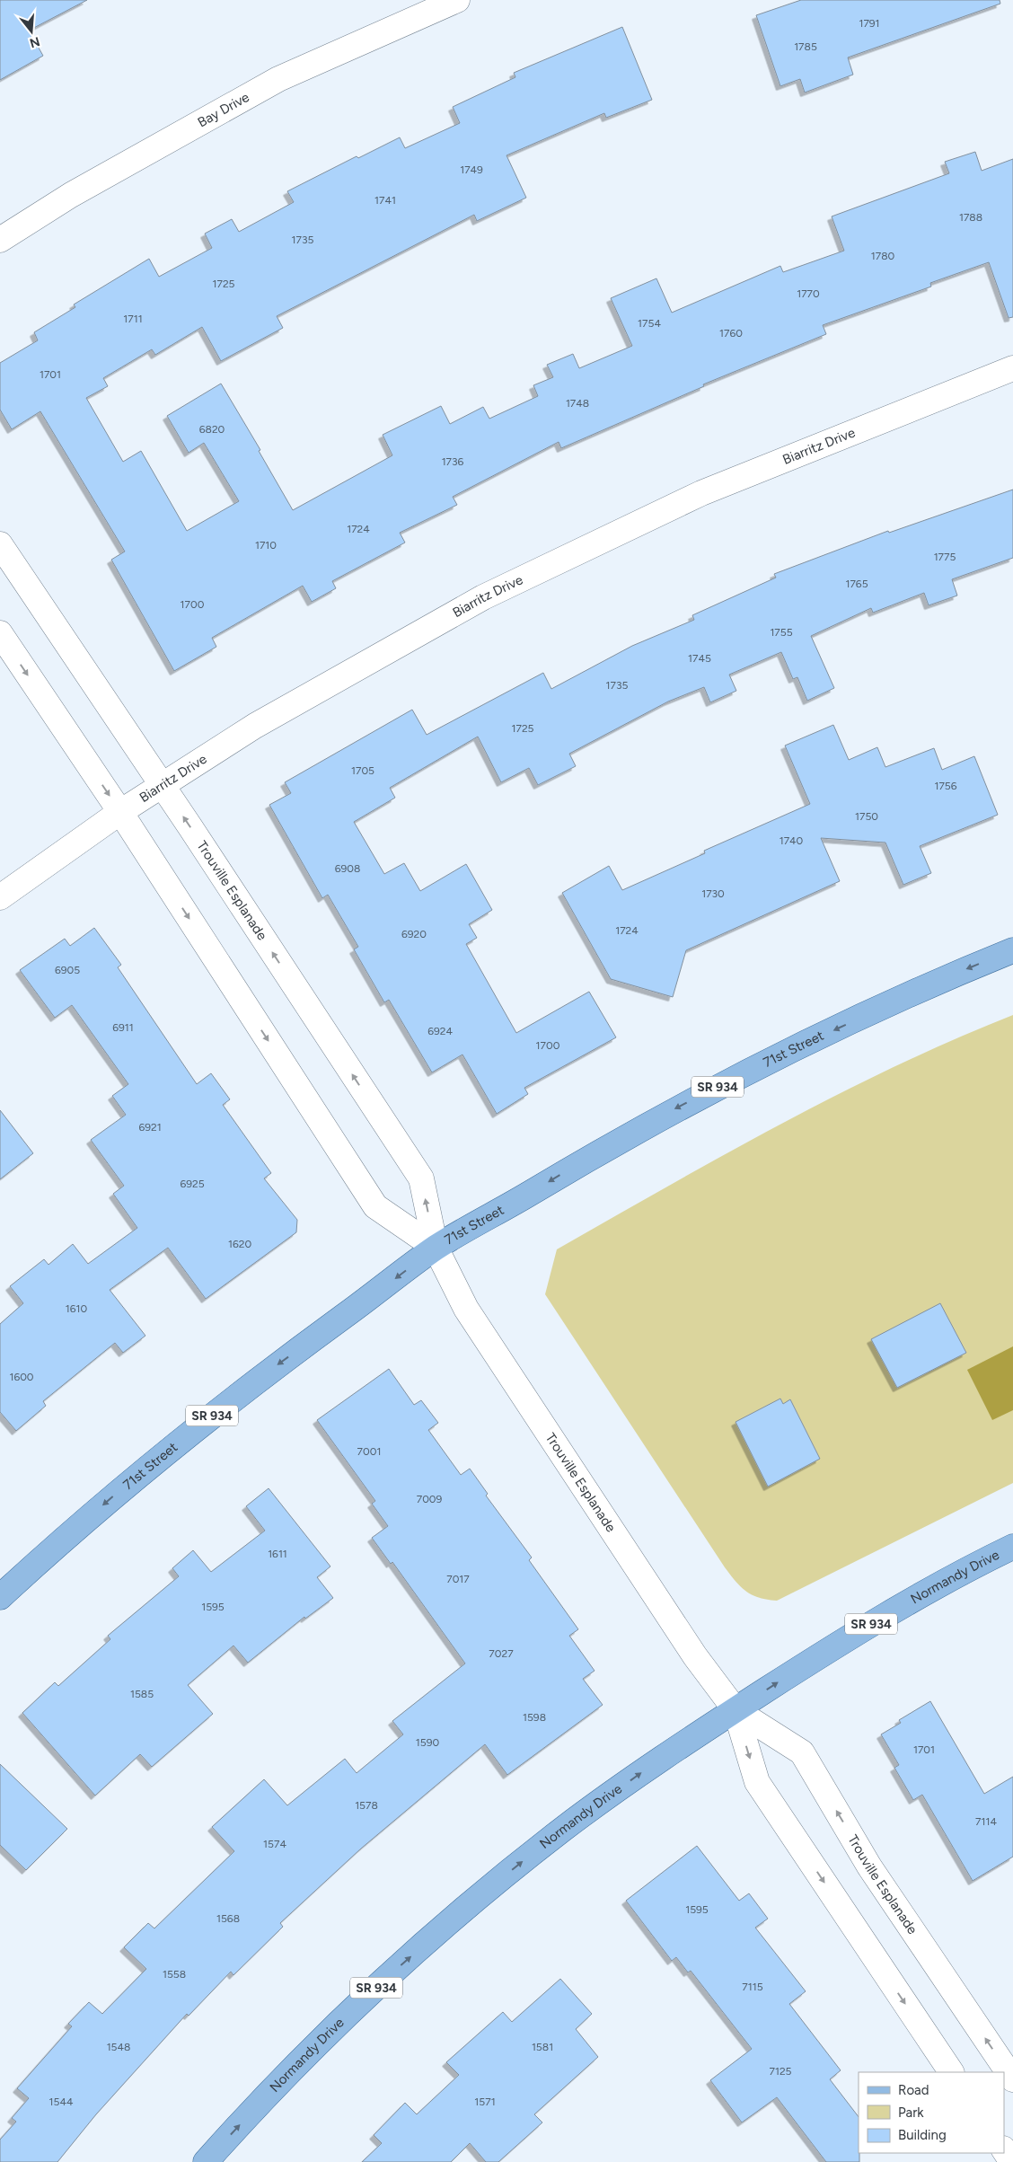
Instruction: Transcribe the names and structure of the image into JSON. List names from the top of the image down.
{
  "streets": {
    "main road": ["71st Street", "SR 934", "Normandy Drive"],
    "street": ["Bay Drive", "Biarritz Drive", "Trouville Esplanade"]
  },
  "crossings": [
    ["Biarritz Drive", "Trouville Esplanade"],
    ["Trouville Esplanade", "71st Street"],
    ["Trouville Esplanade", "Normandy Drive"]
  ],
  "one_way": ["71st Street", "Normandy Drive"],
  "house_numbers": [
    "1791",
    "1785",
    "1749",
    "1741",
    "1788",
    "1735",
    "1780",
    "1725",
    "1770",
    "1711",
    "1754",
    "1760",
    "1701",
    "1748",
    "6820",
    "1736",
    "1724",
    "1710",
    "1775",
    "1765",
    "1700",
    "1755",
    "1745",
    "1735",
    "1725",
    "1705",
    "1756",
    "1750",
    "1740",
    "6908",
    "1730",
    "1724",
    "6920",
    "6905",
    "6911",
    "6924",
    "1700",
    "6921",
    "6925",
    "1620",
    "1610",
    "1600",
    "7001",
    "7009",
    "1611",
    "7017",
    "1595",
    "7027",
    "1585",
    "1598",
    "1590",
    "1701",
    "1578",
    "7114",
    "1574",
    "1595",
    "1568",
    "1558",
    "7115",
    "1548",
    "1581",
    "7125",
    "1544",
    "1571"
  ],
  "legend": ["Road", "Park", "Building"],
  "north": "bottom"
}
